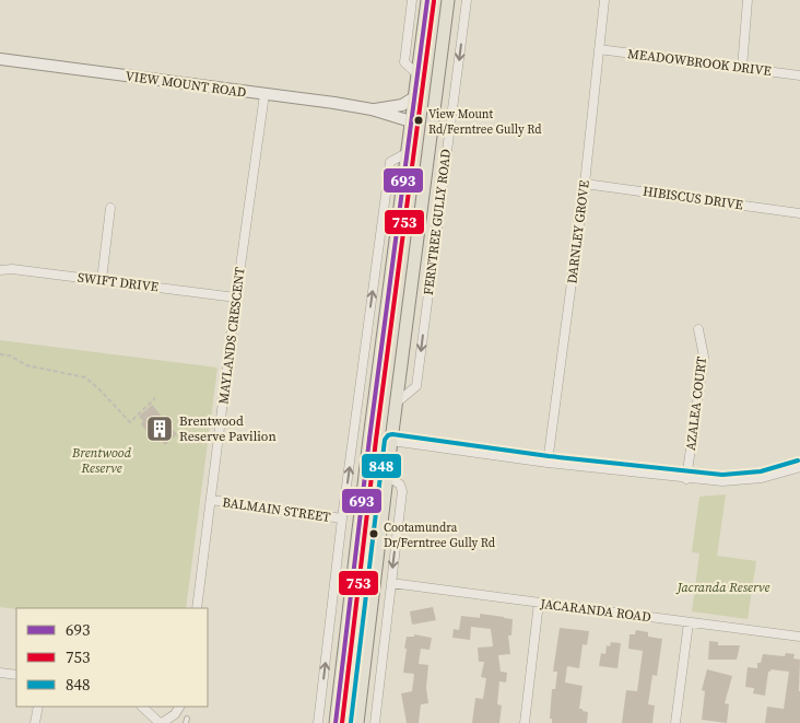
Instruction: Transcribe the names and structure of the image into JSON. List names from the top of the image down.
{
  "streets": {
    "main road": ["FERNTREE GULLY ROAD"],
    "street": [
      "MEADOWBROOK DRIVE",
      "VIEW MOUNT ROAD",
      "HIBISCUS DRIVE",
      "DARNLEY GROVE",
      "SWIFT DRIVE",
      "MAYLANDS CRESCENT",
      "AZALEA COURT",
      "BALMAIN STREET",
      "JACARANDA ROAD"
    ]
  },
  "crossings": [
    ["MEADOWBROOK DRIVE", "DARNLEY GROVE"],
    ["VIEW MOUNT ROAD", "MAYLANDS CRESCENT"],
    ["HIBISCUS DRIVE", "DARNLEY GROVE"],
    ["SWIFT DRIVE", "MAYLANDS CRESCENT"],
    ["MAYLANDS CRESCENT", "BALMAIN STREET"]
  ],
  "parks": ["Brentwood Reserve", "Jacranda Reserve"],
  "places": {
    "other": ["View Mount Rd/Ferntree Gully Rd", "Cootamundra Dr/Ferntree Gully Rd"],
    "building": ["Brentwood Reserve Pavilion"]
  },
  "lines": ["transit line 693", "transit line 753", "transit line 848"],
  "legend": ["693", "753", "848"]
}
